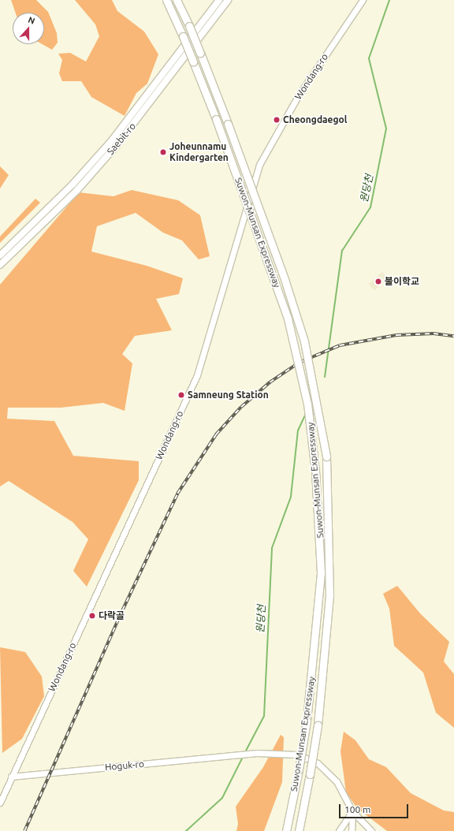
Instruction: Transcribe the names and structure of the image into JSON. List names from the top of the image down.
{
  "streets": {
    "highway": ["Saebit-ro", "Suwon-Munsan Expressway"],
    "main road": ["Wondang-ro", "Hoguk-ro"]
  },
  "crossings": [
    ["Wondang-ro", "Hoguk-ro"]
  ],
  "water": ["원당천"],
  "places": [
    "Cheongdaegol",
    "Joheunnamu Kindergarten",
    "불이학교",
    "Samneung Station",
    "다락골"
  ],
  "scale_bar": "100 m",
  "north": "top"
}
